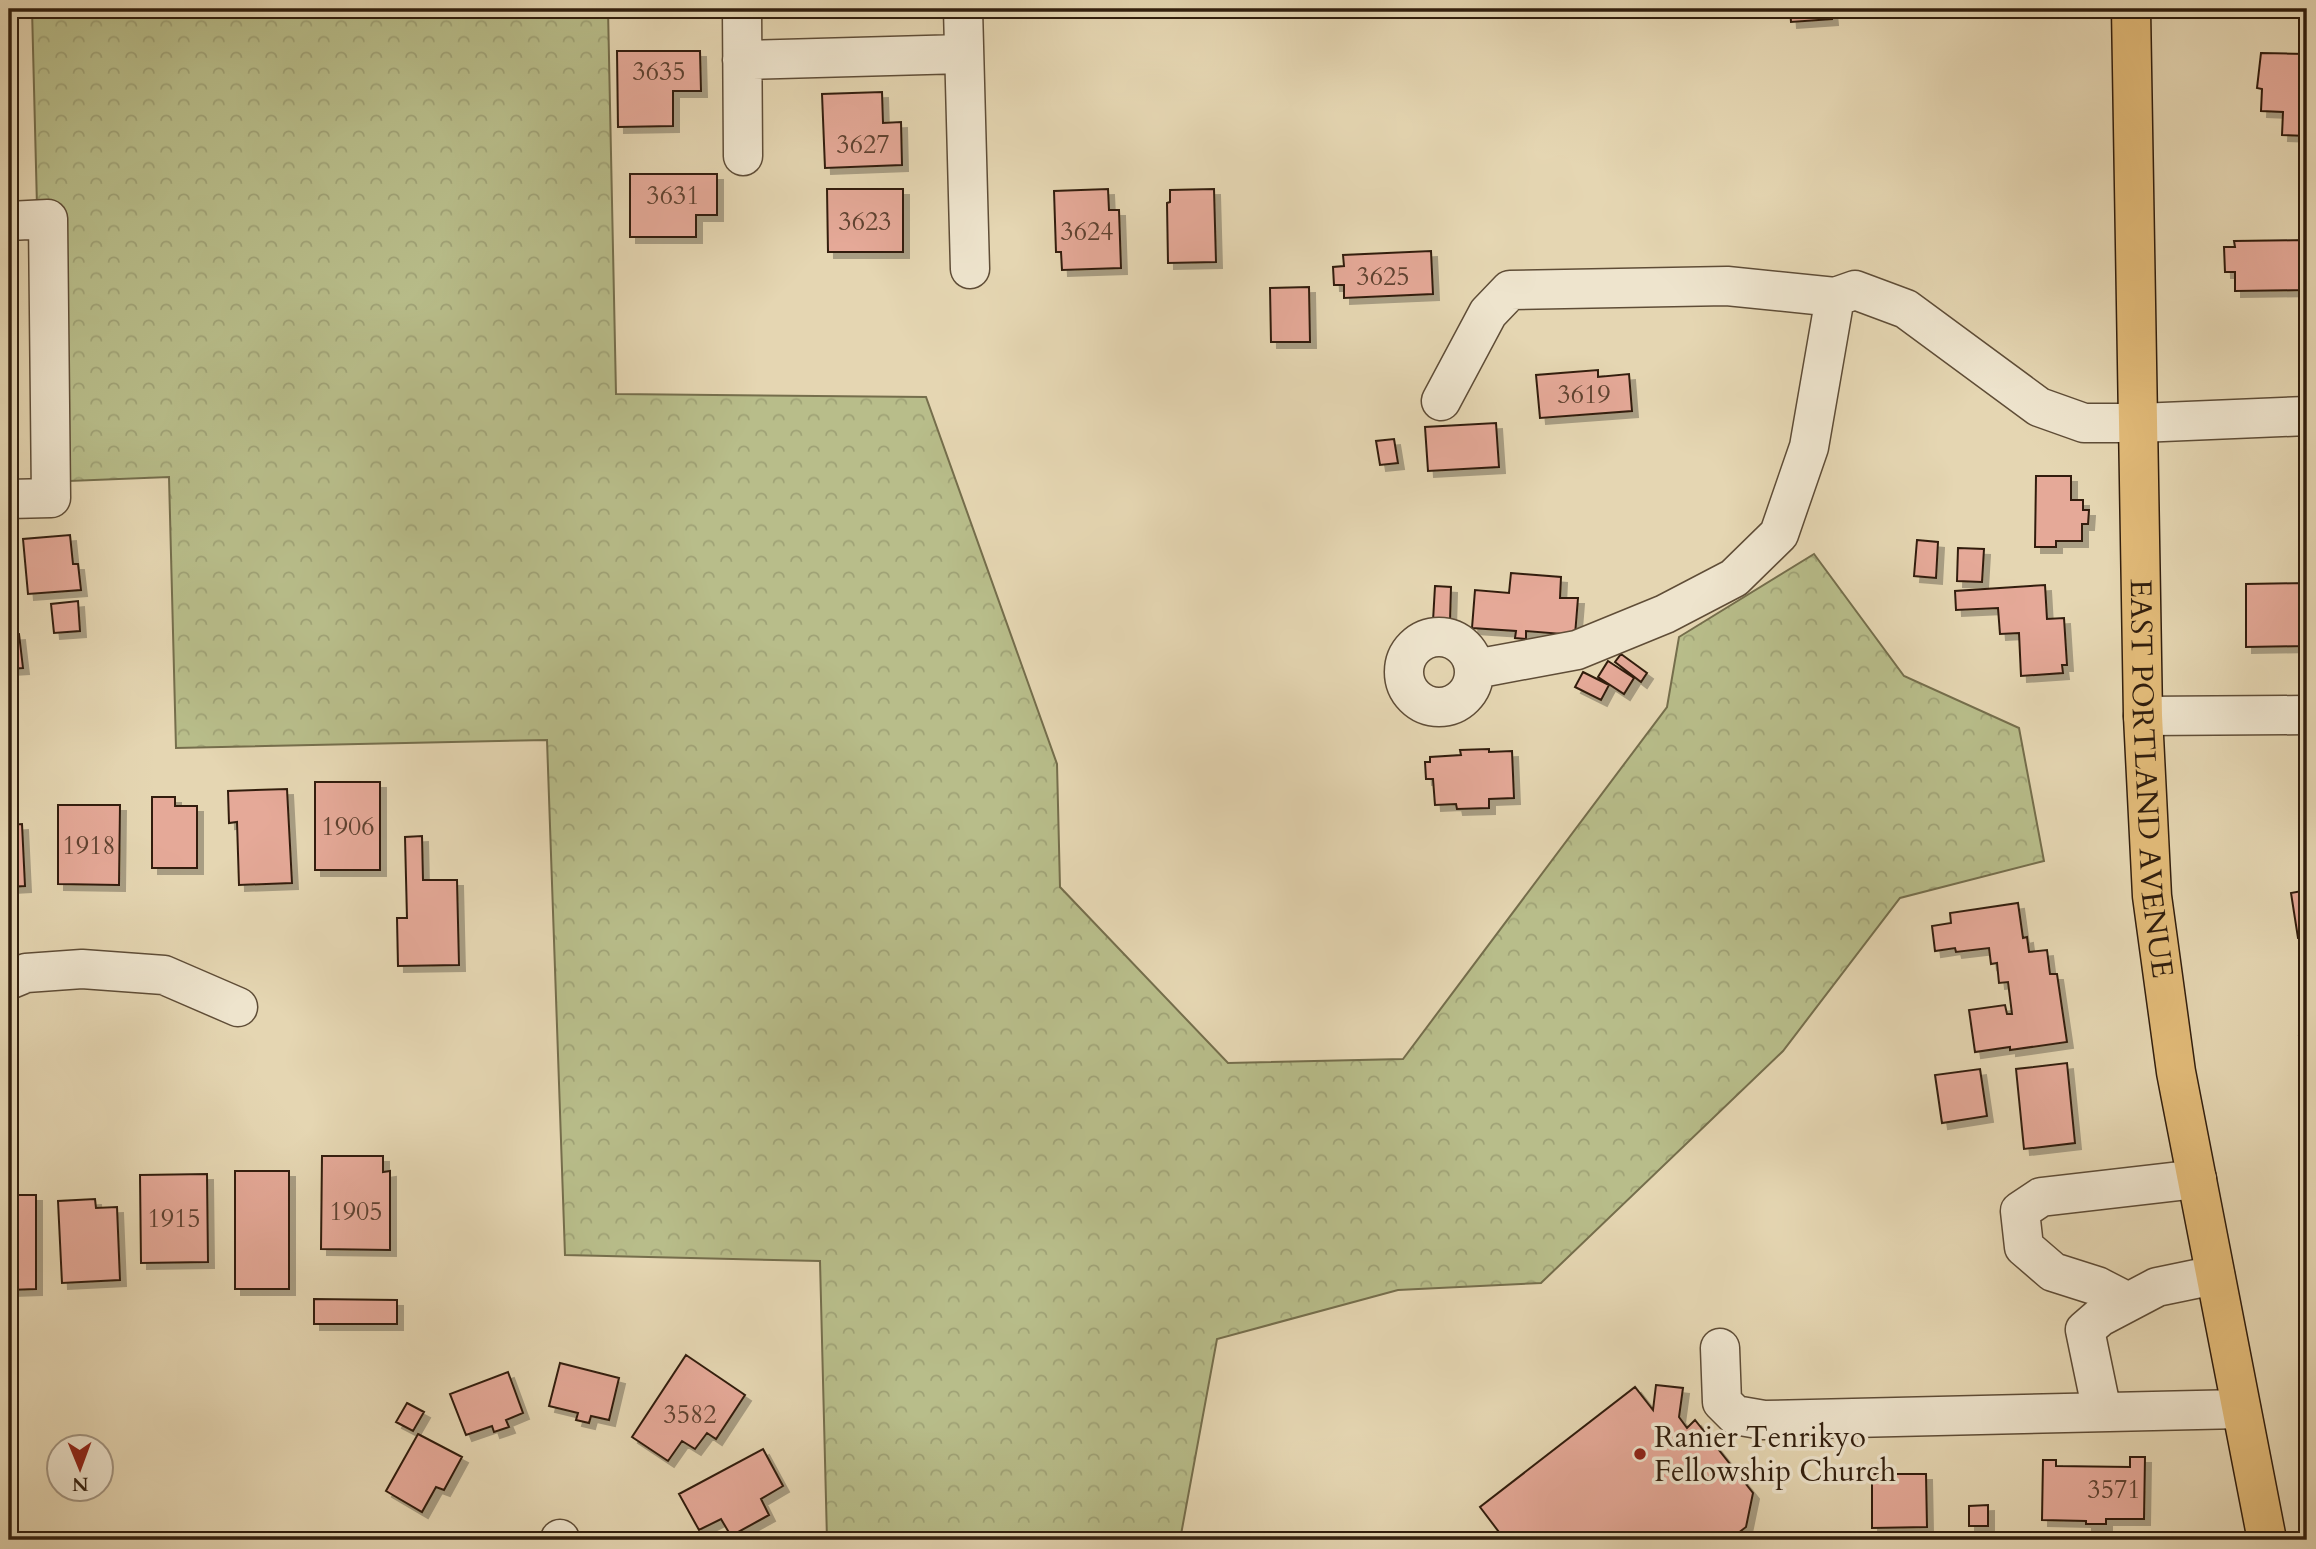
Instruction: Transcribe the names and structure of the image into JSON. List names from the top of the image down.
{
  "streets": {
    "main road": ["EAST PORTLAND AVENUE"]
  },
  "places": ["Ranier Tenrikyo Fellowship Church"],
  "house_numbers": [
    "3635",
    "3627",
    "3631",
    "3623",
    "3624",
    "3625",
    "3619",
    "1906",
    "1918",
    "1905",
    "1915",
    "3582",
    "3571"
  ],
  "north": "bottom"
}
